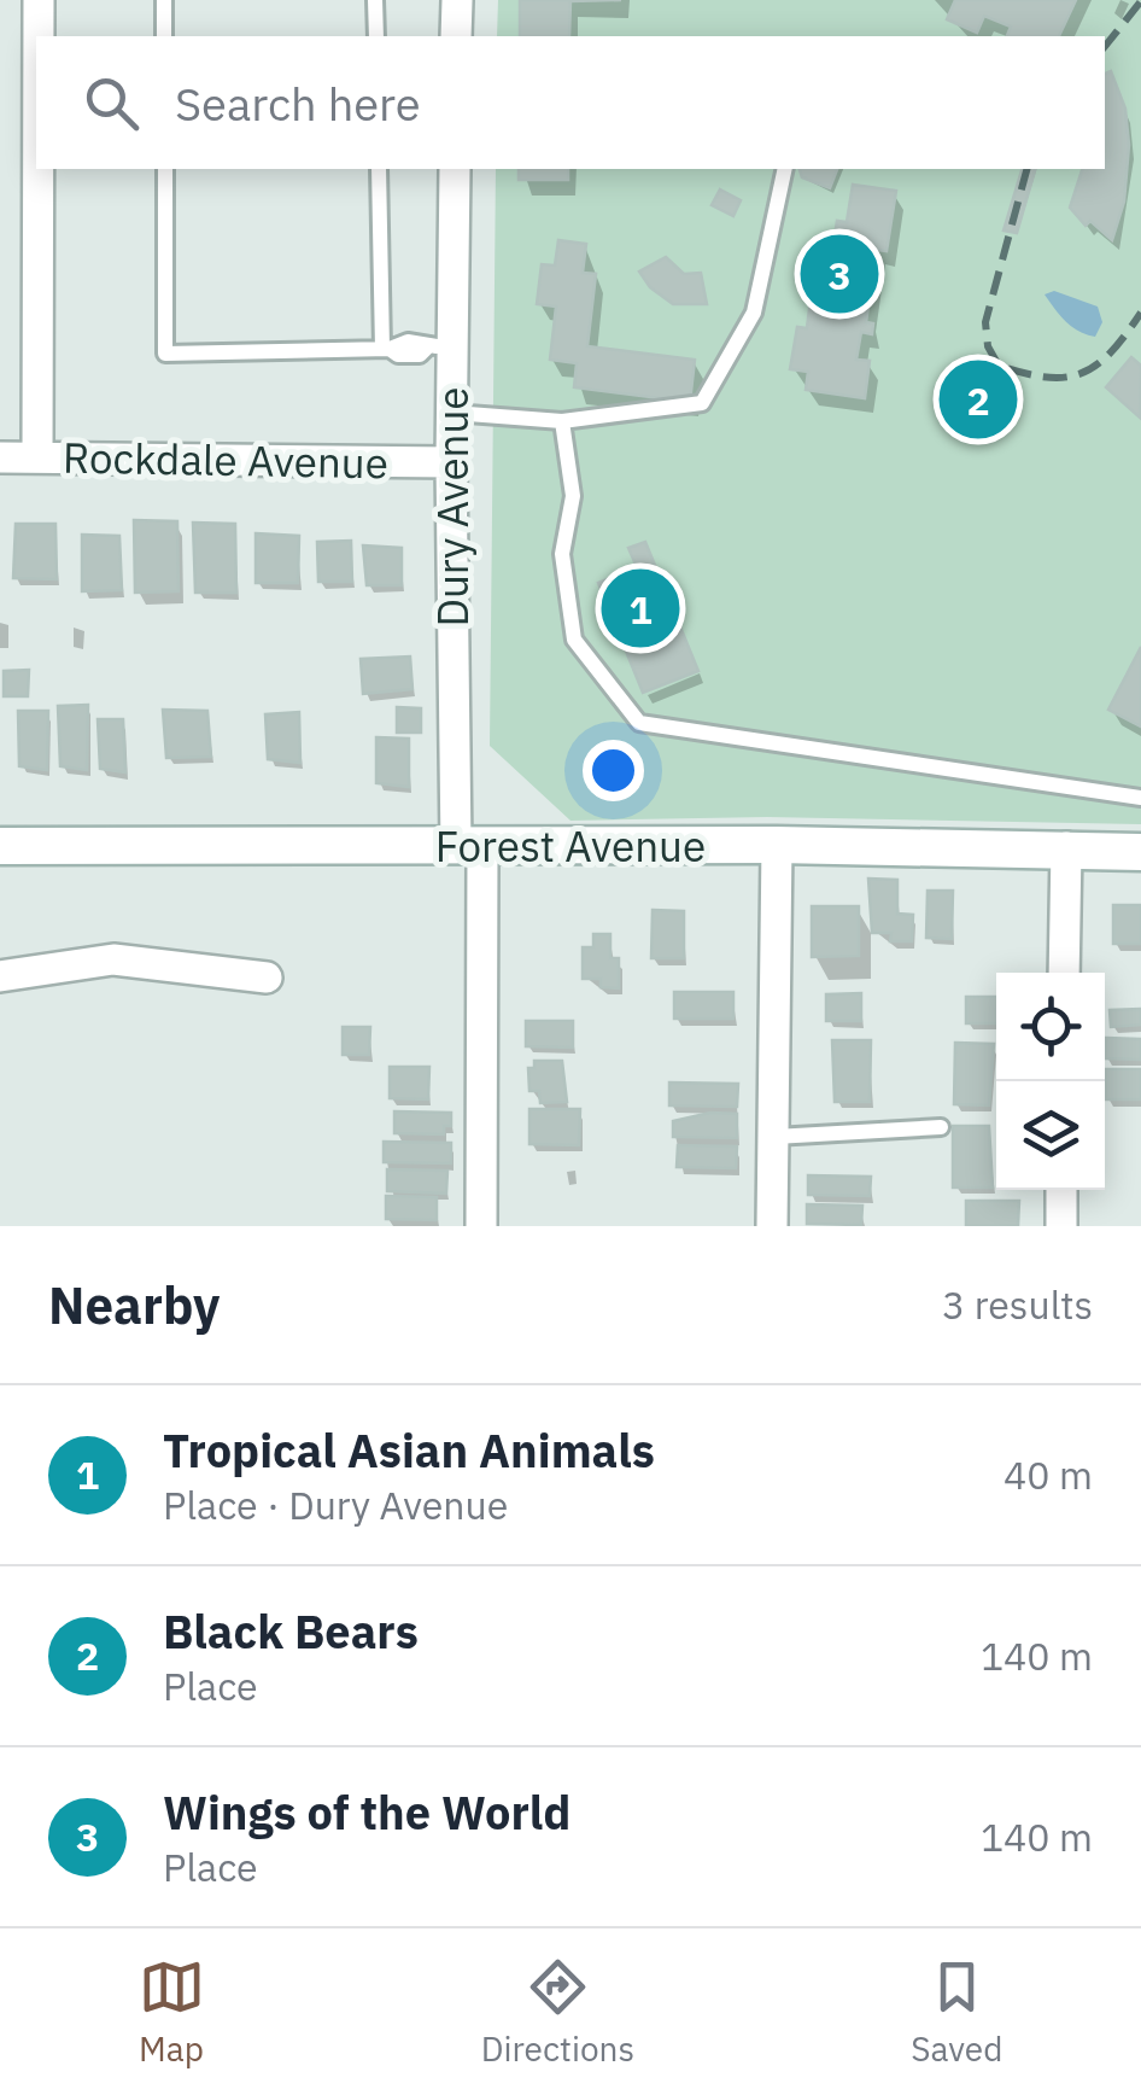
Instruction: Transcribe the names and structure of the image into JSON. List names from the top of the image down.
{
  "streets": {
    "street": ["Rockdale Avenue", "Dury Avenue", "Forest Avenue"]
  },
  "crossings": [
    ["Rockdale Avenue", "Dury Avenue"],
    ["Dury Avenue", "Forest Avenue"]
  ],
  "page": {
    "search": "Search here",
    "pins": ["3", "2", "1"],
    "heading": ["Nearby", "3 results"],
    "list": [
      {
        "mark": "1",
        "name": "Tropical Asian Animals",
        "note": "Place · Dury Avenue",
        "value": "40 m"
      },
      {
        "mark": "2",
        "name": "Black Bears",
        "note": "Place",
        "value": "140 m"
      },
      {
        "mark": "3",
        "name": "Wings of the World",
        "note": "Place",
        "value": "140 m"
      }
    ],
    "nav": ["Map", "Directions", "Saved"]
  }
}
